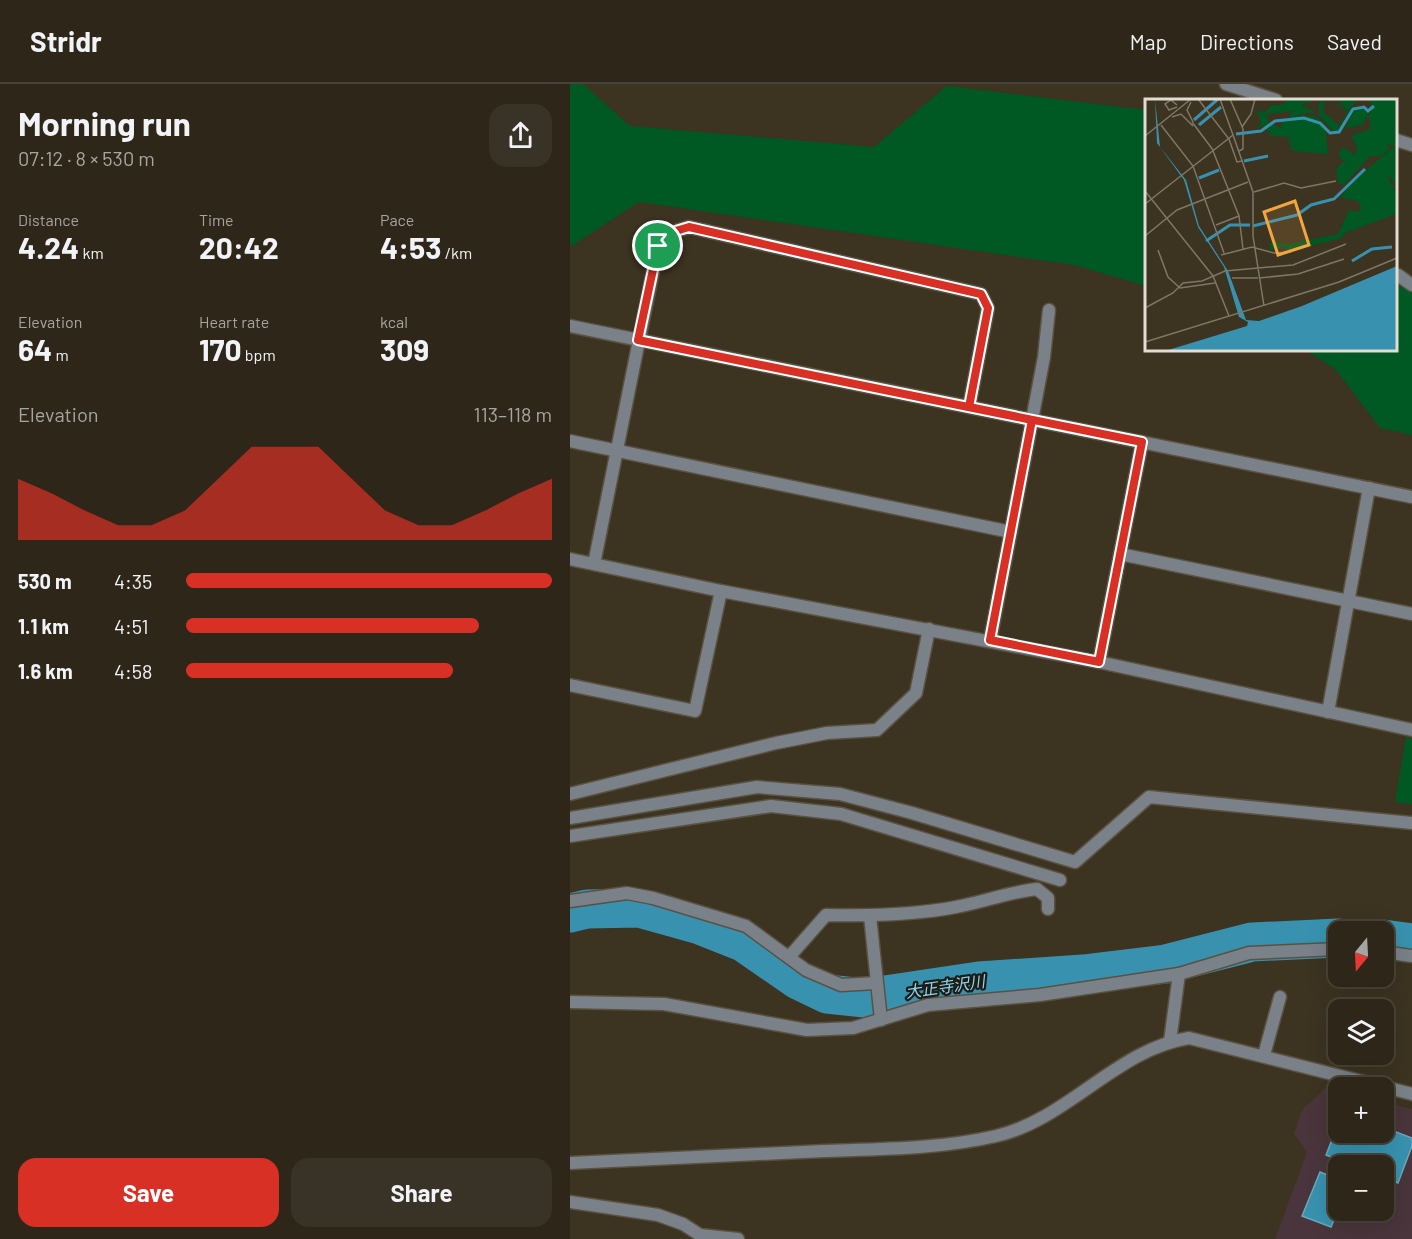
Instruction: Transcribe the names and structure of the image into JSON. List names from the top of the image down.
{
  "water": ["大正寺沢川"],
  "north": "bottom",
  "page": {
    "header": "Stridr",
    "nav": ["Map", "Directions", "Saved"],
    "heading": ["Morning run", "07:12 · 8 × 530 m"],
    "stats": [
      ["Distance", "4.24 km"],
      ["Time", "20:42"],
      ["Pace", "4:53 /km"],
      ["Elevation", "64 m"],
      ["Heart rate", "170 bpm"],
      ["kcal", "309"]
    ],
    "chart": ["Elevation", "113–118 m"],
    "list": [
      {
        "name": "530 m",
        "note": "4:35"
      },
      {
        "name": "1.1 km",
        "note": "4:51"
      },
      {
        "name": "1.6 km",
        "note": "4:58"
      }
    ],
    "map_buttons": ["+", "−"],
    "buttons": ["Save", "Share"]
  }
}
